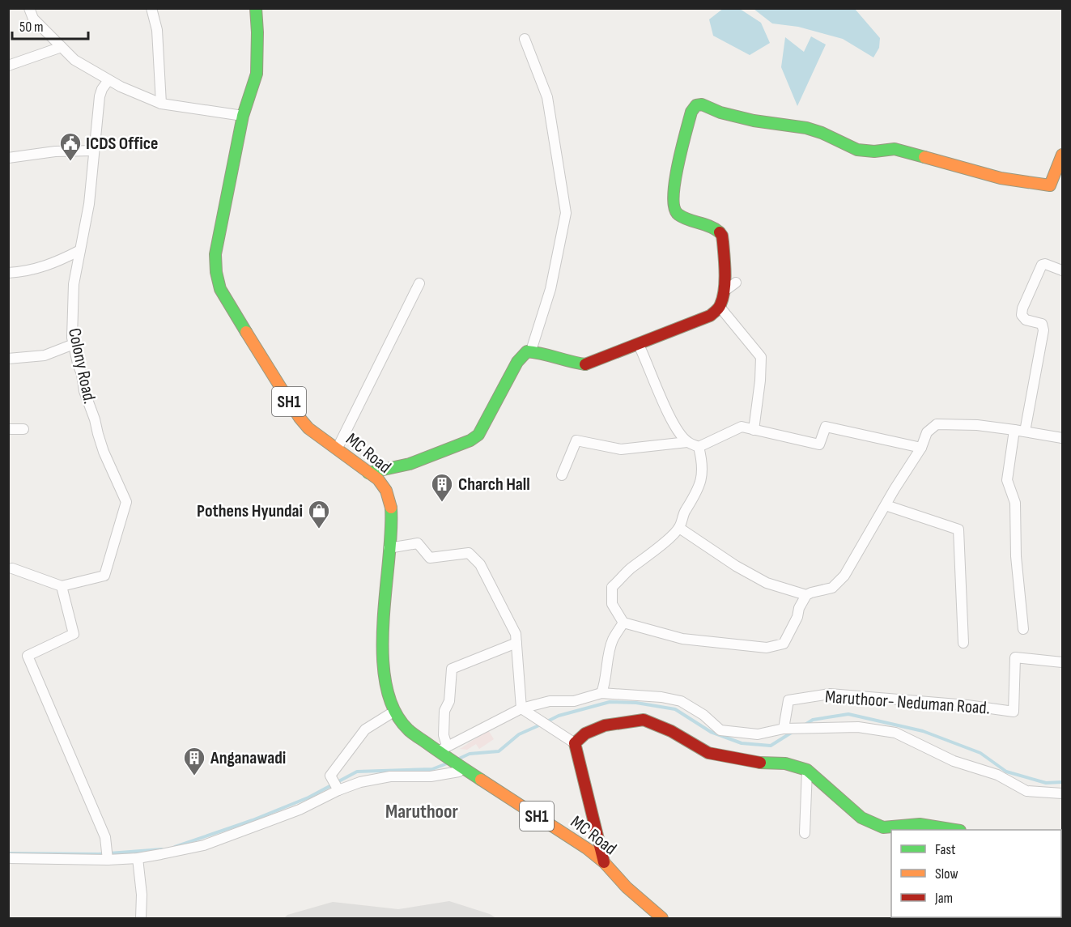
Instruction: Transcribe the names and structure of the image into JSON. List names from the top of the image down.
{
  "streets": {
    "street": [
      "Colony Road.",
      "SH1",
      "MC Road",
      "Maruthoor- Neduman Road."
    ]
  },
  "districts": ["Maruthoor"],
  "places": {
    "public building": ["ICDS Office"],
    "building": ["Charch Hall", "Anganawadi"],
    "shop": ["Pothens Hyundai"]
  },
  "legend": ["Fast", "Slow", "Jam"],
  "scale_bar": "50 m"
}
